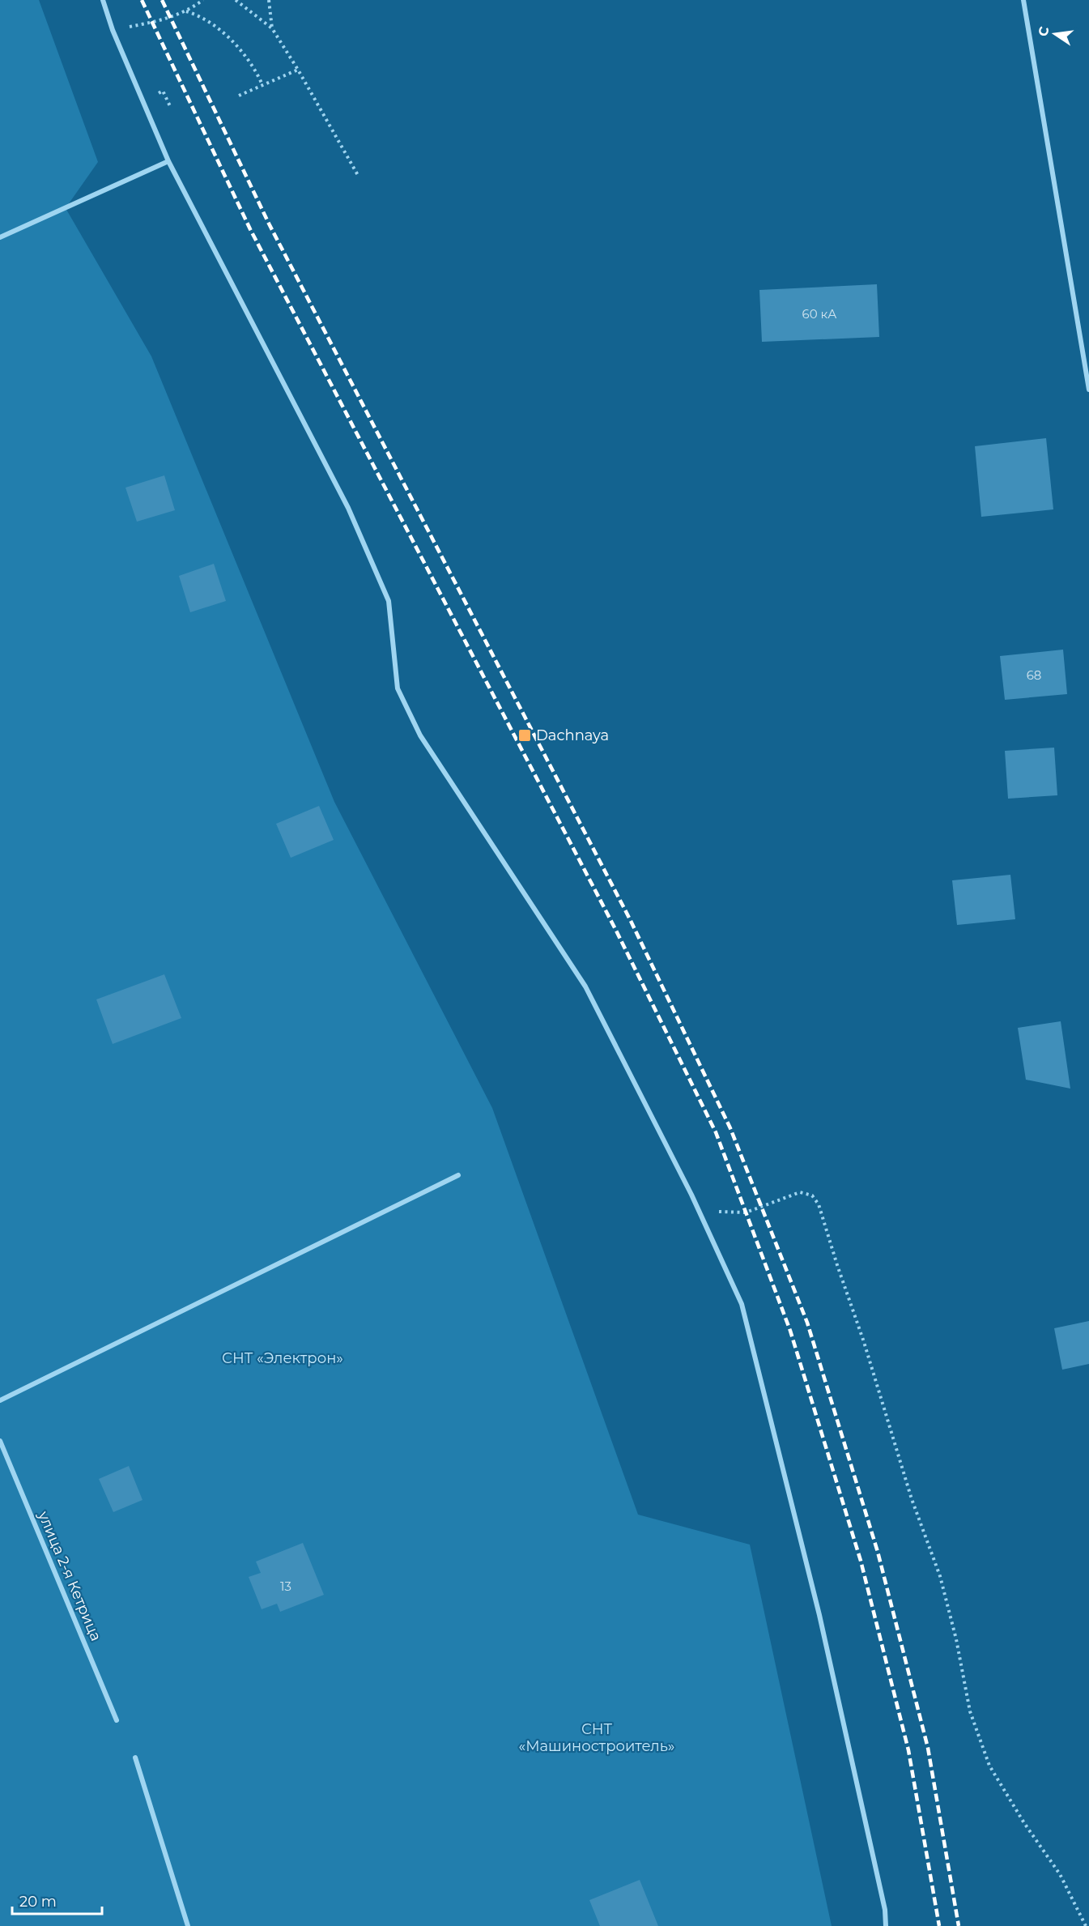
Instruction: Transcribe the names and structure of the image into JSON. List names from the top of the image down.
{
  "streets": {
    "street": ["улица 2-я Кетрица"]
  },
  "parks": ["СНТ «Электрон»", "СНТ «Машиностроитель»"],
  "places": {
    "transit": ["Dachnaya"]
  },
  "house_numbers": ["60 кА", "68", "13"],
  "scale_bar": "20 m",
  "north": "left"
}
